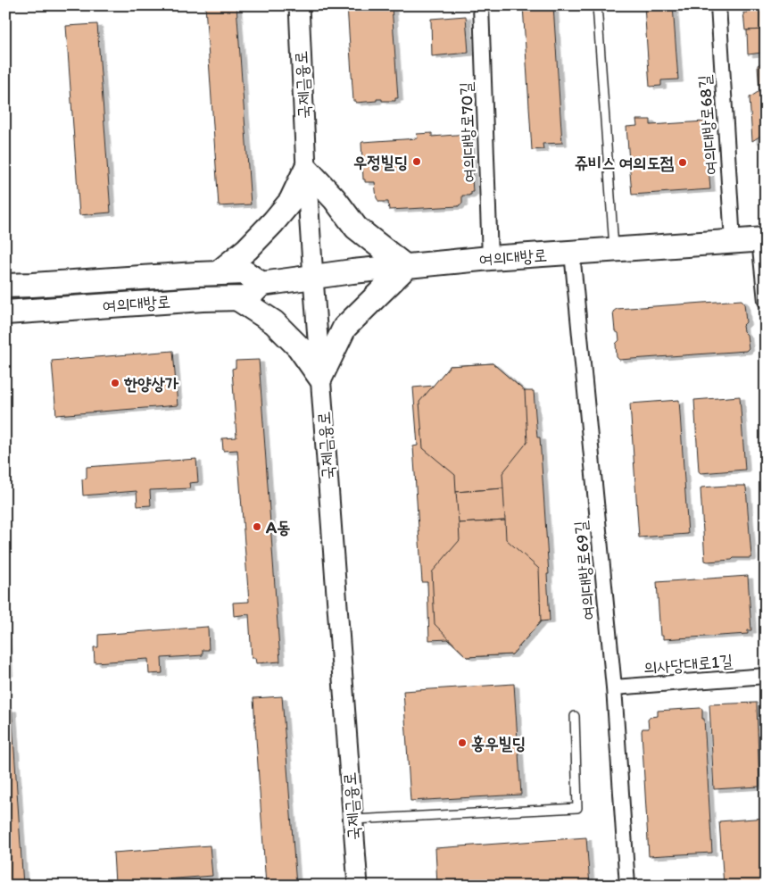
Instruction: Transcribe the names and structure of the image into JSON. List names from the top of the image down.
{
  "streets": {
    "main road": ["여의대방로"],
    "street": [
      "국제금융로",
      "여의대방로68길",
      "여의대방로70길",
      "여의대방로69길",
      "의사당대로1길"
    ]
  },
  "crossings": [
    ["국제금융로", "여의대방로"],
    ["여의대방로68길", "여의대방로"],
    ["여의대방로70길", "여의대방로"],
    ["여의대방로", "여의대방로69길"],
    ["여의대방로69길", "의사당대로1길"]
  ],
  "places": [
    "우정빌딩",
    "쥬비스 여의도점",
    "한양상가",
    "A동",
    "홍우빌딩"
  ]
}
